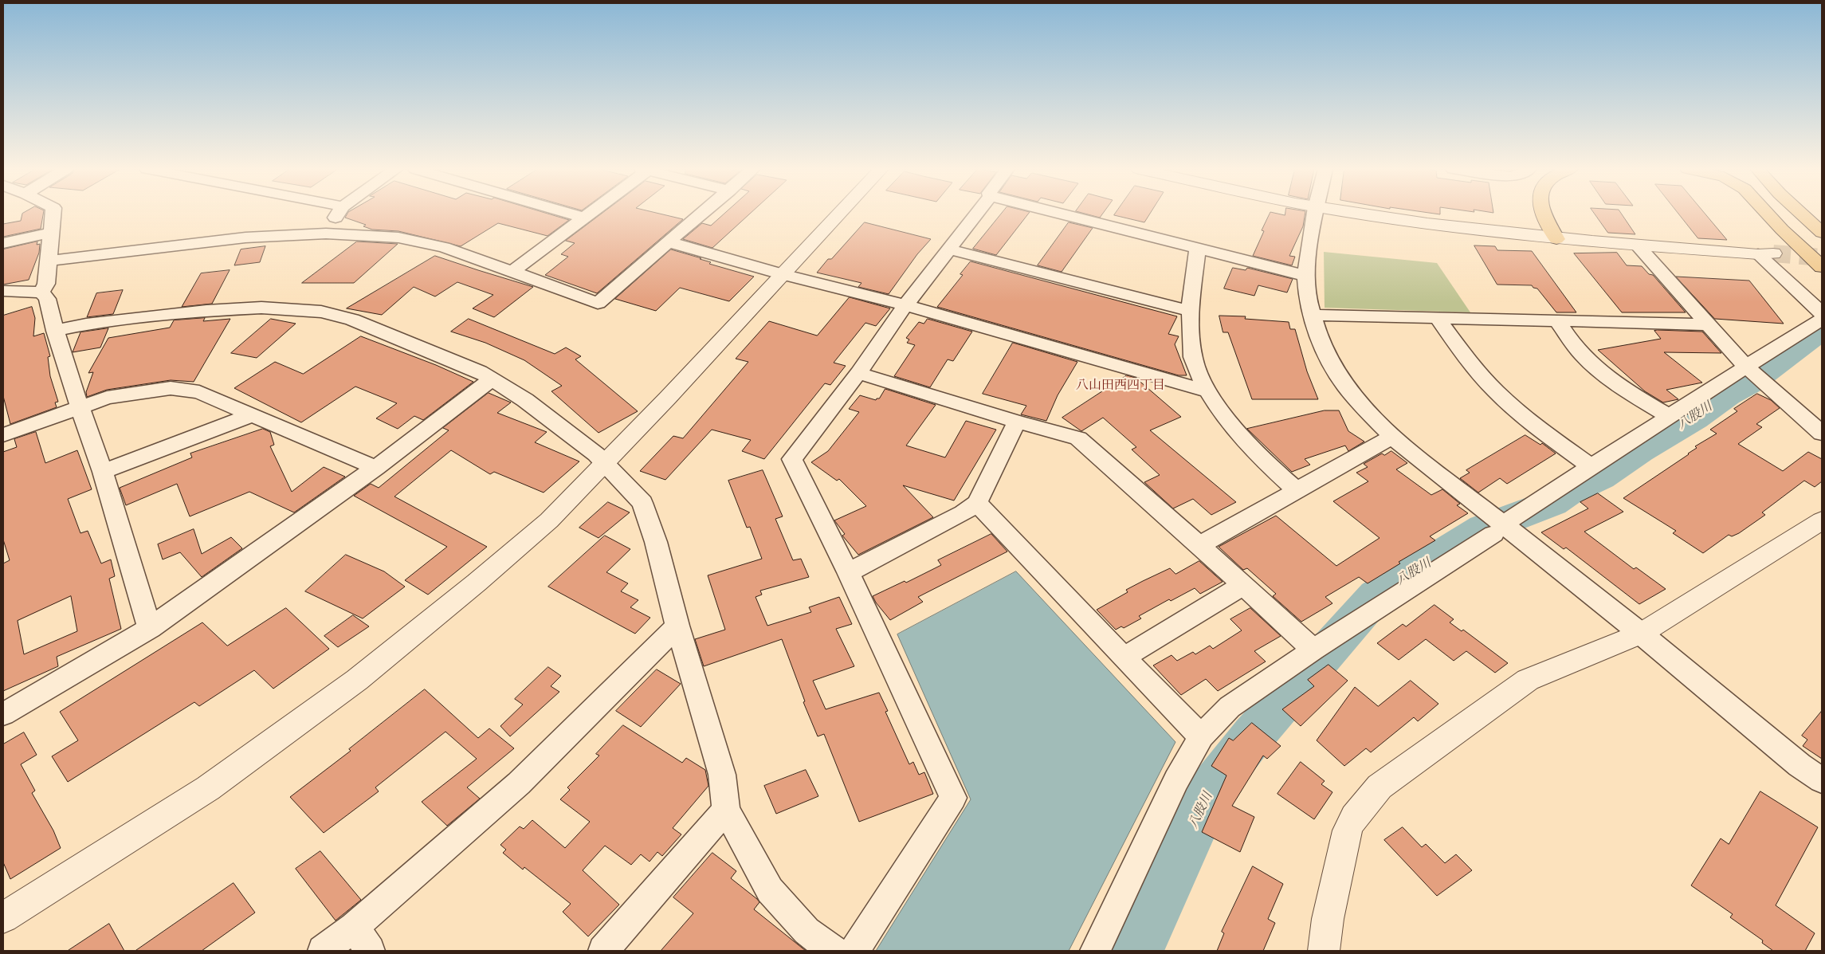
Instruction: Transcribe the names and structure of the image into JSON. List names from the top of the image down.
{
  "districts": ["八山田西四丁目"],
  "water": ["八股川"]
}
